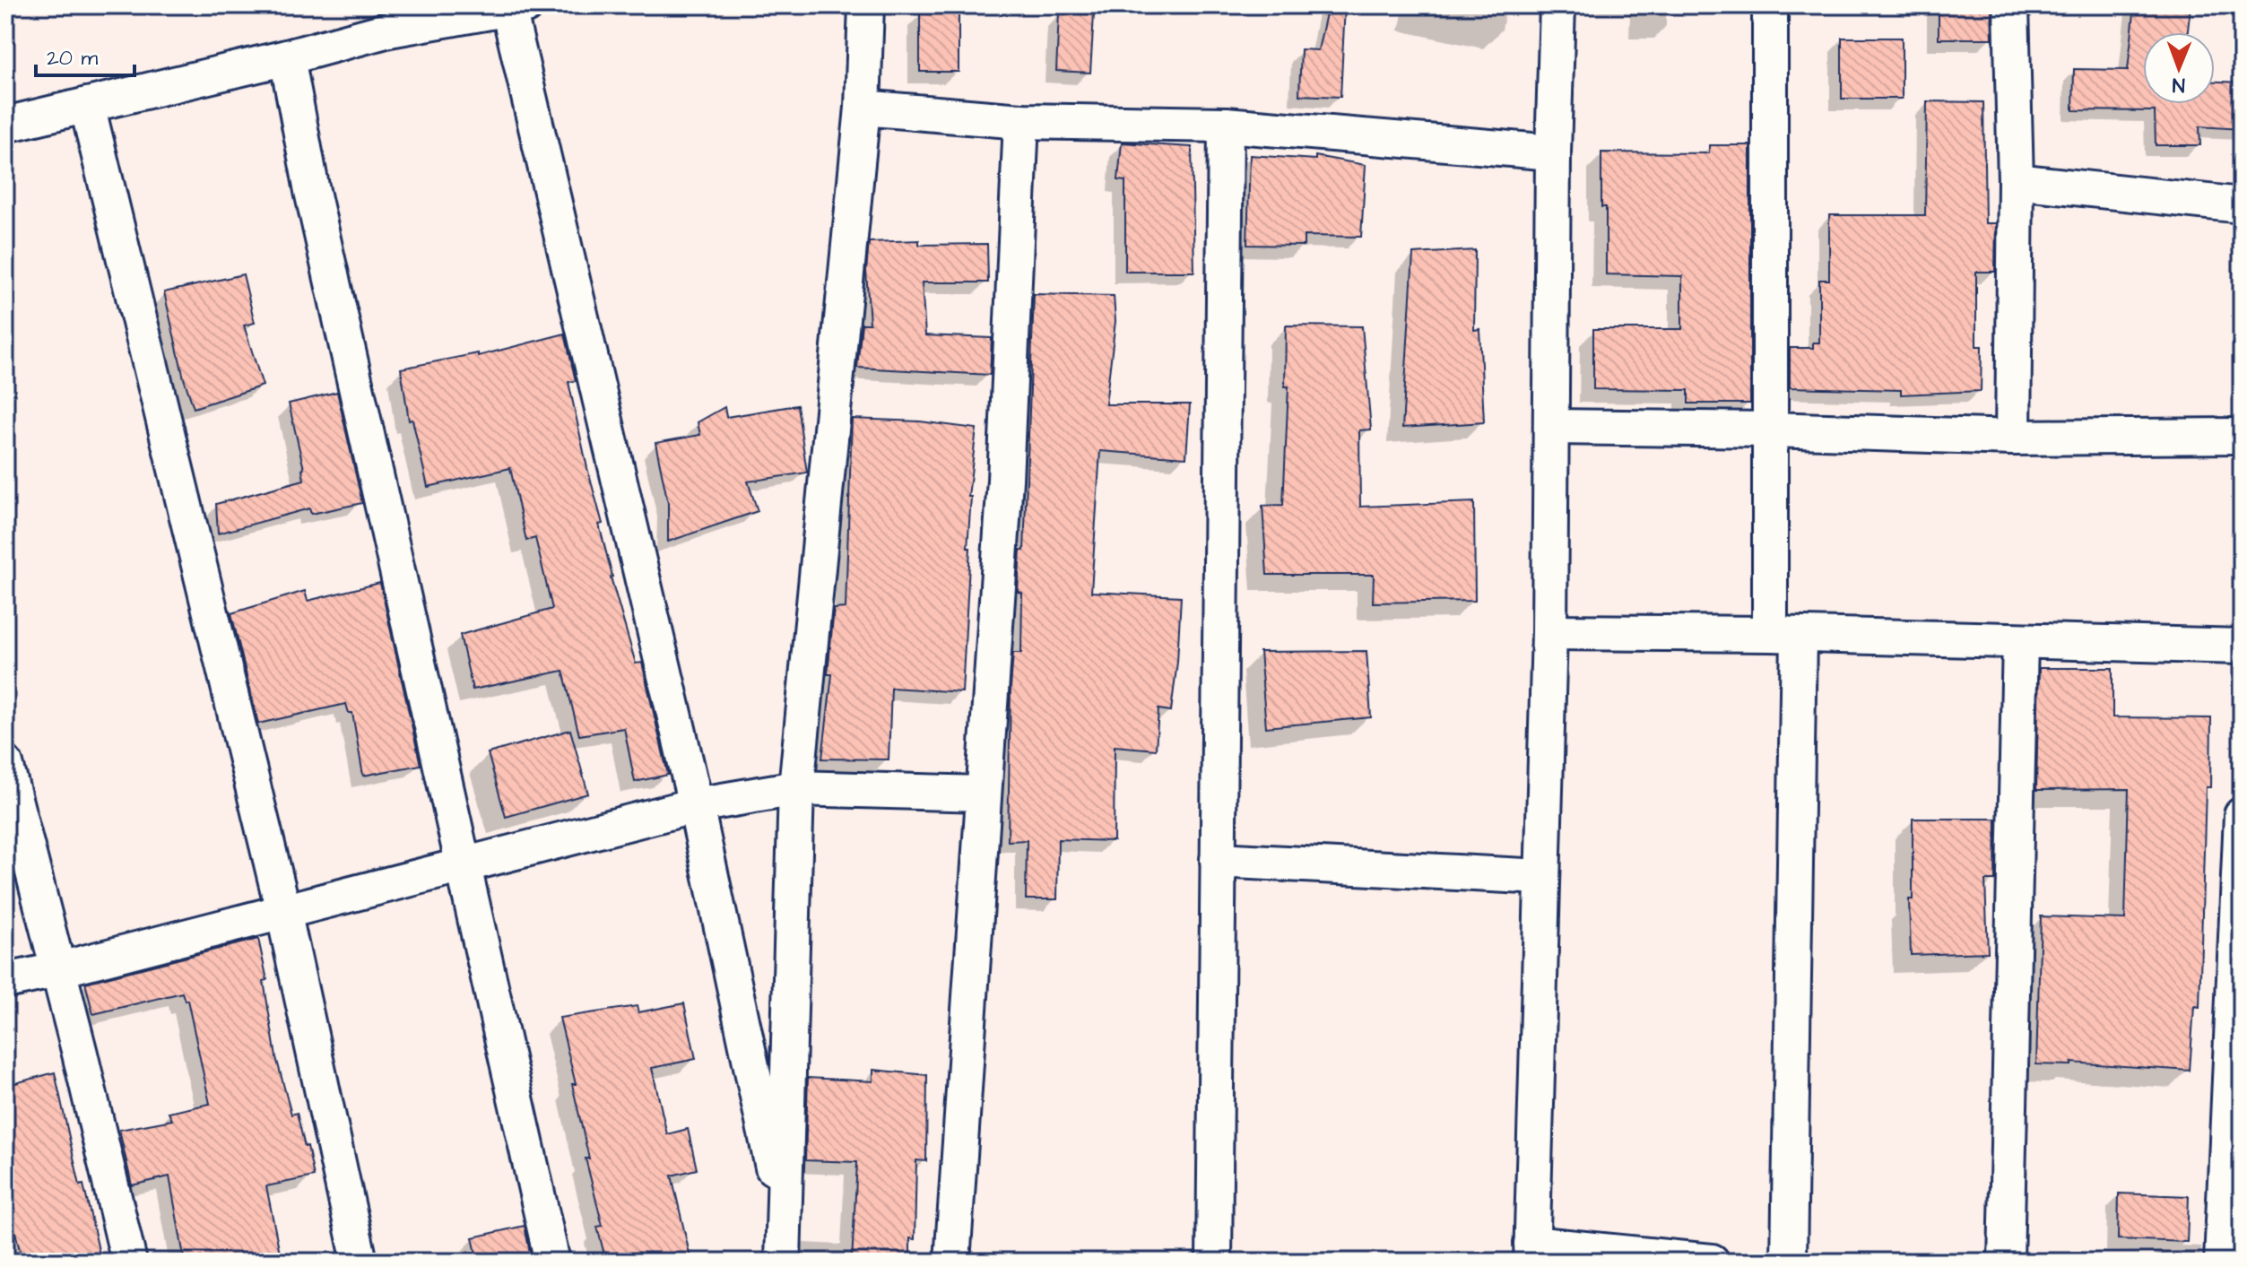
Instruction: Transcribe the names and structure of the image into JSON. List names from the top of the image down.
{
  "scale_bar": "20 m",
  "north": "bottom"
}
